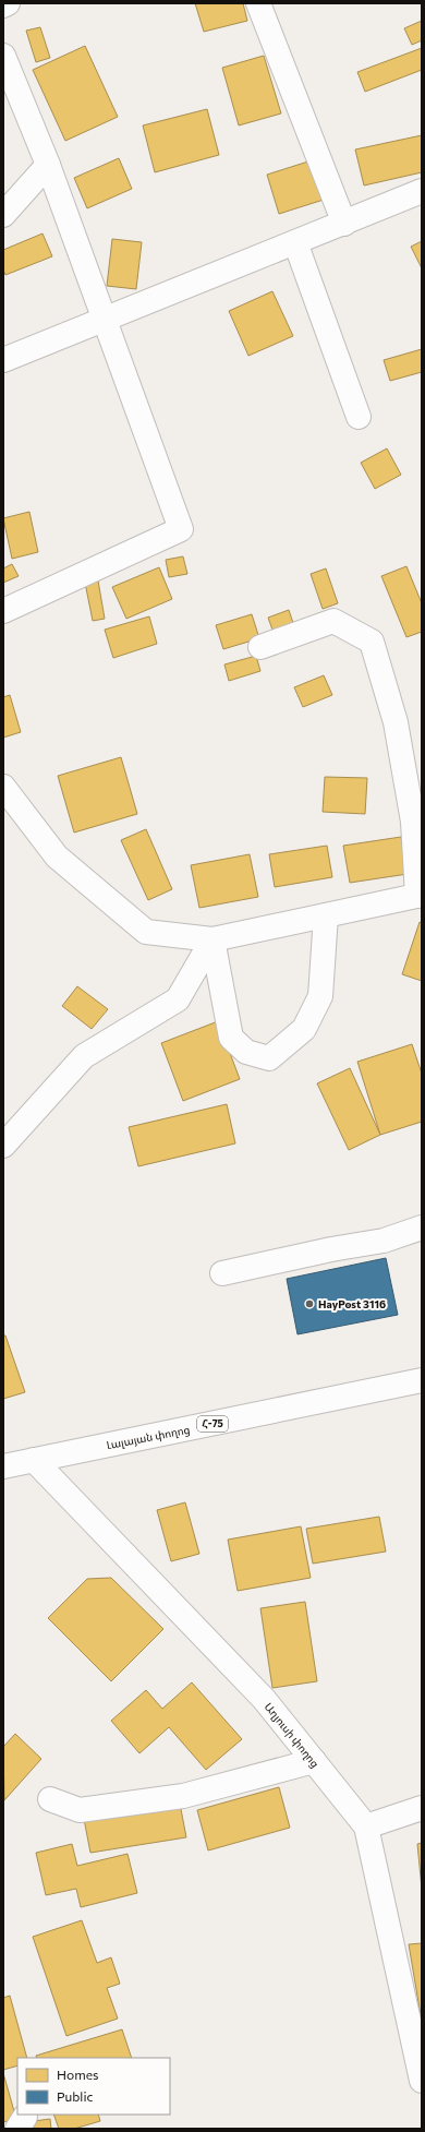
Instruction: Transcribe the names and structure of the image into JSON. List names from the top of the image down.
{
  "streets": {
    "main road": ["Հ-75", "Լալայան փողոց", "Աղյուսի փողոց"]
  },
  "crossings": [
    ["Լալայան փողոց", "Աղյուսի փողոց"]
  ],
  "places": ["HayPost 3116"],
  "legend": ["Homes", "Public"]
}
